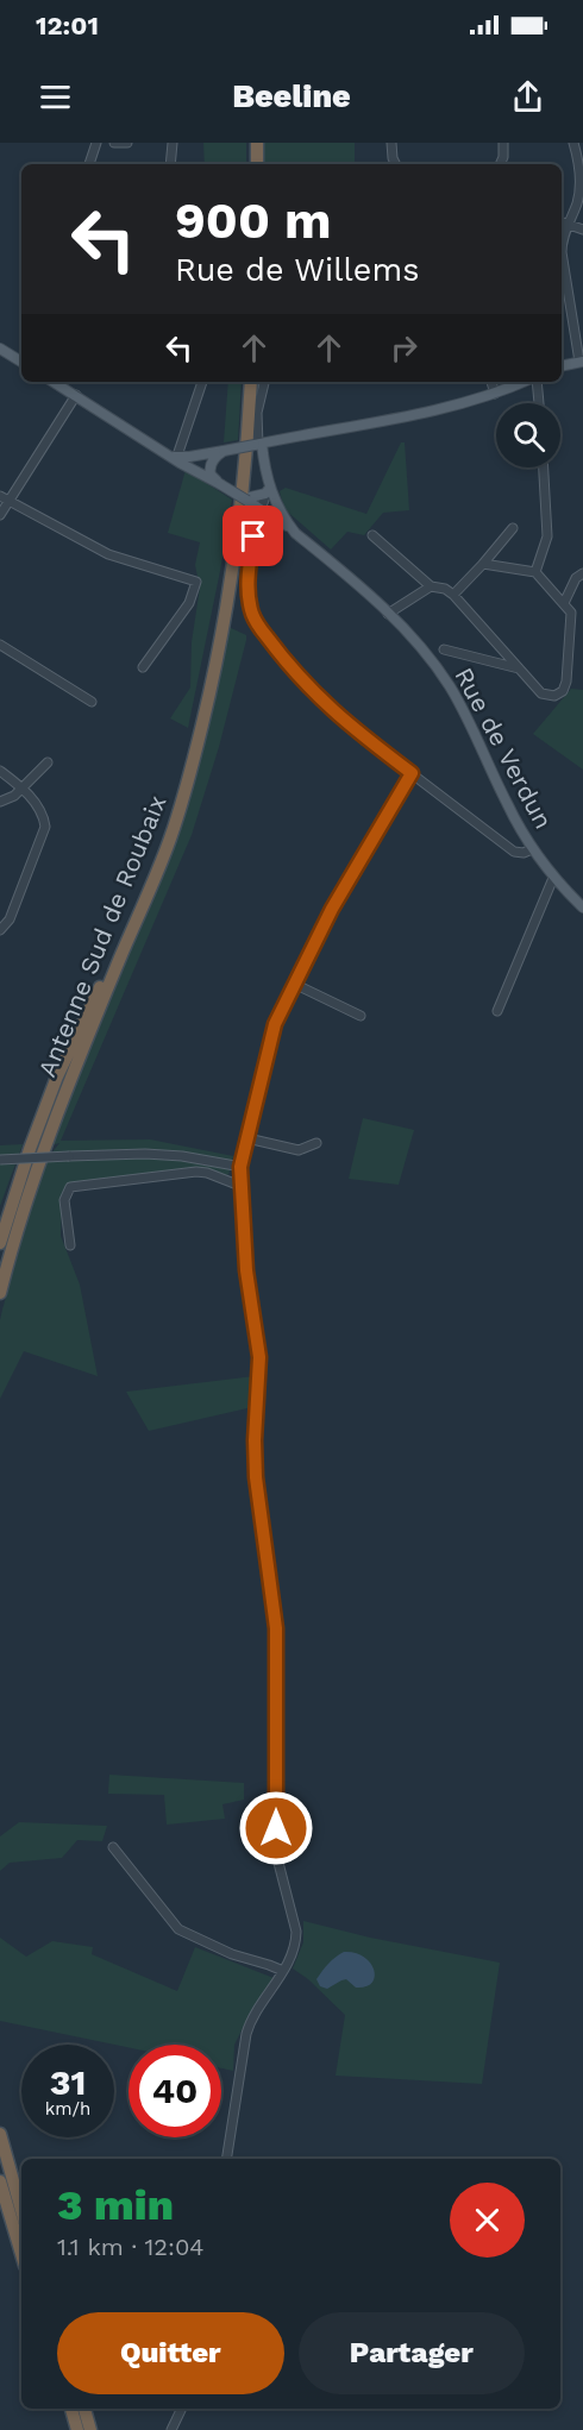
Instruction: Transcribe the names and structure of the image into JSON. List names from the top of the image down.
{
  "streets": {
    "highway": ["Antenne Sud de Roubaix"],
    "main road": ["Rue de Verdun"]
  },
  "page": {
    "status": "12:01",
    "header": "Beeline",
    "turn": ["900 m", "Rue de Willems"],
    "speed": "31 km/h",
    "limit": "40",
    "heading": ["3 min", "1.1 km · 12:04"],
    "buttons": ["Quitter", "Partager"]
  }
}
